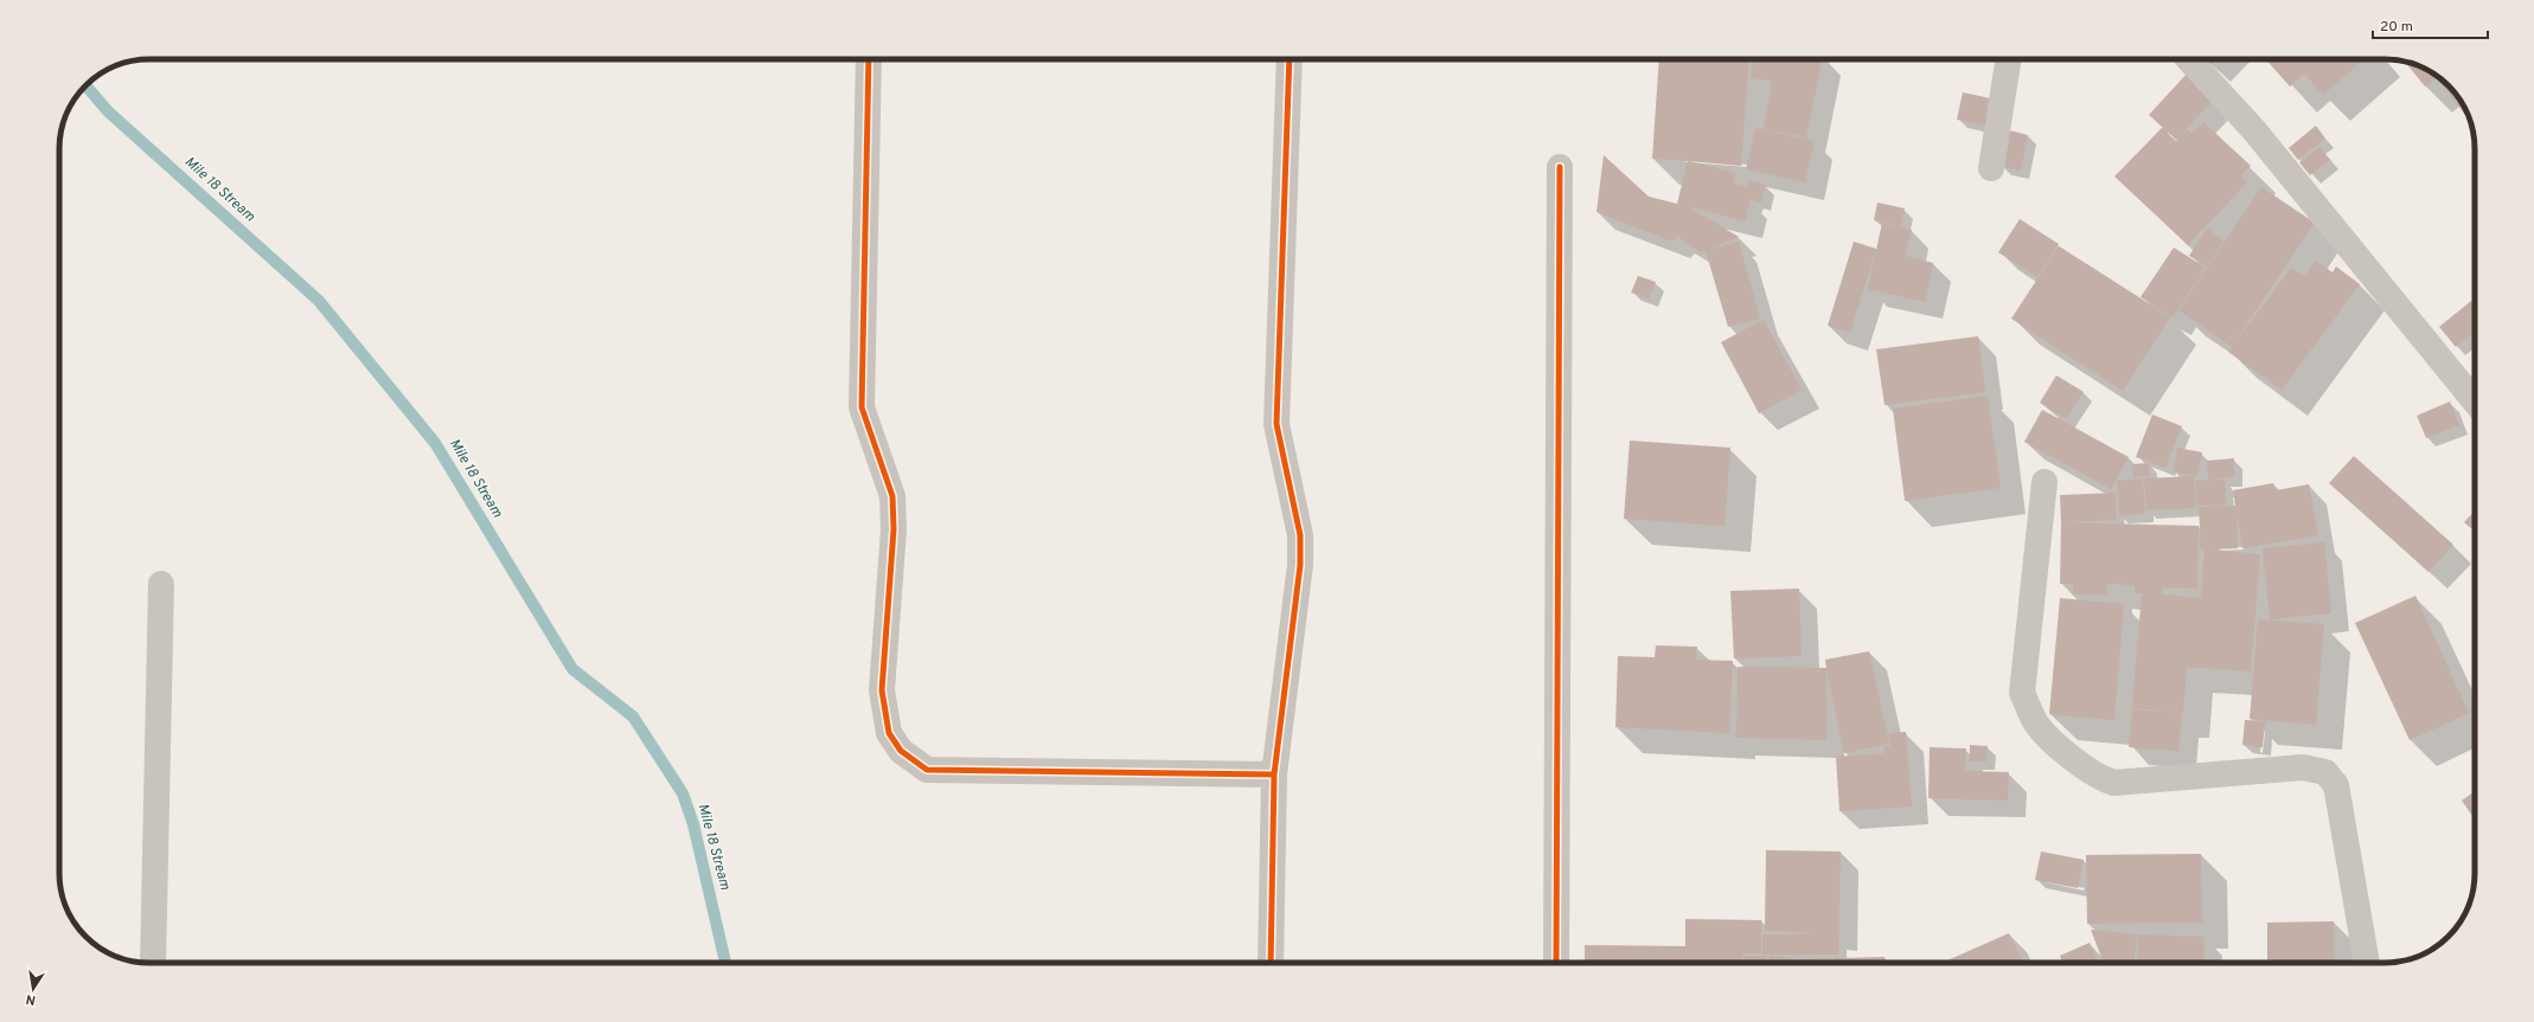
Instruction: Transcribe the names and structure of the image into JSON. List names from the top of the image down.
{
  "water": ["Mile 18 Stream"],
  "scale_bar": "20 m",
  "north": "bottom"
}
